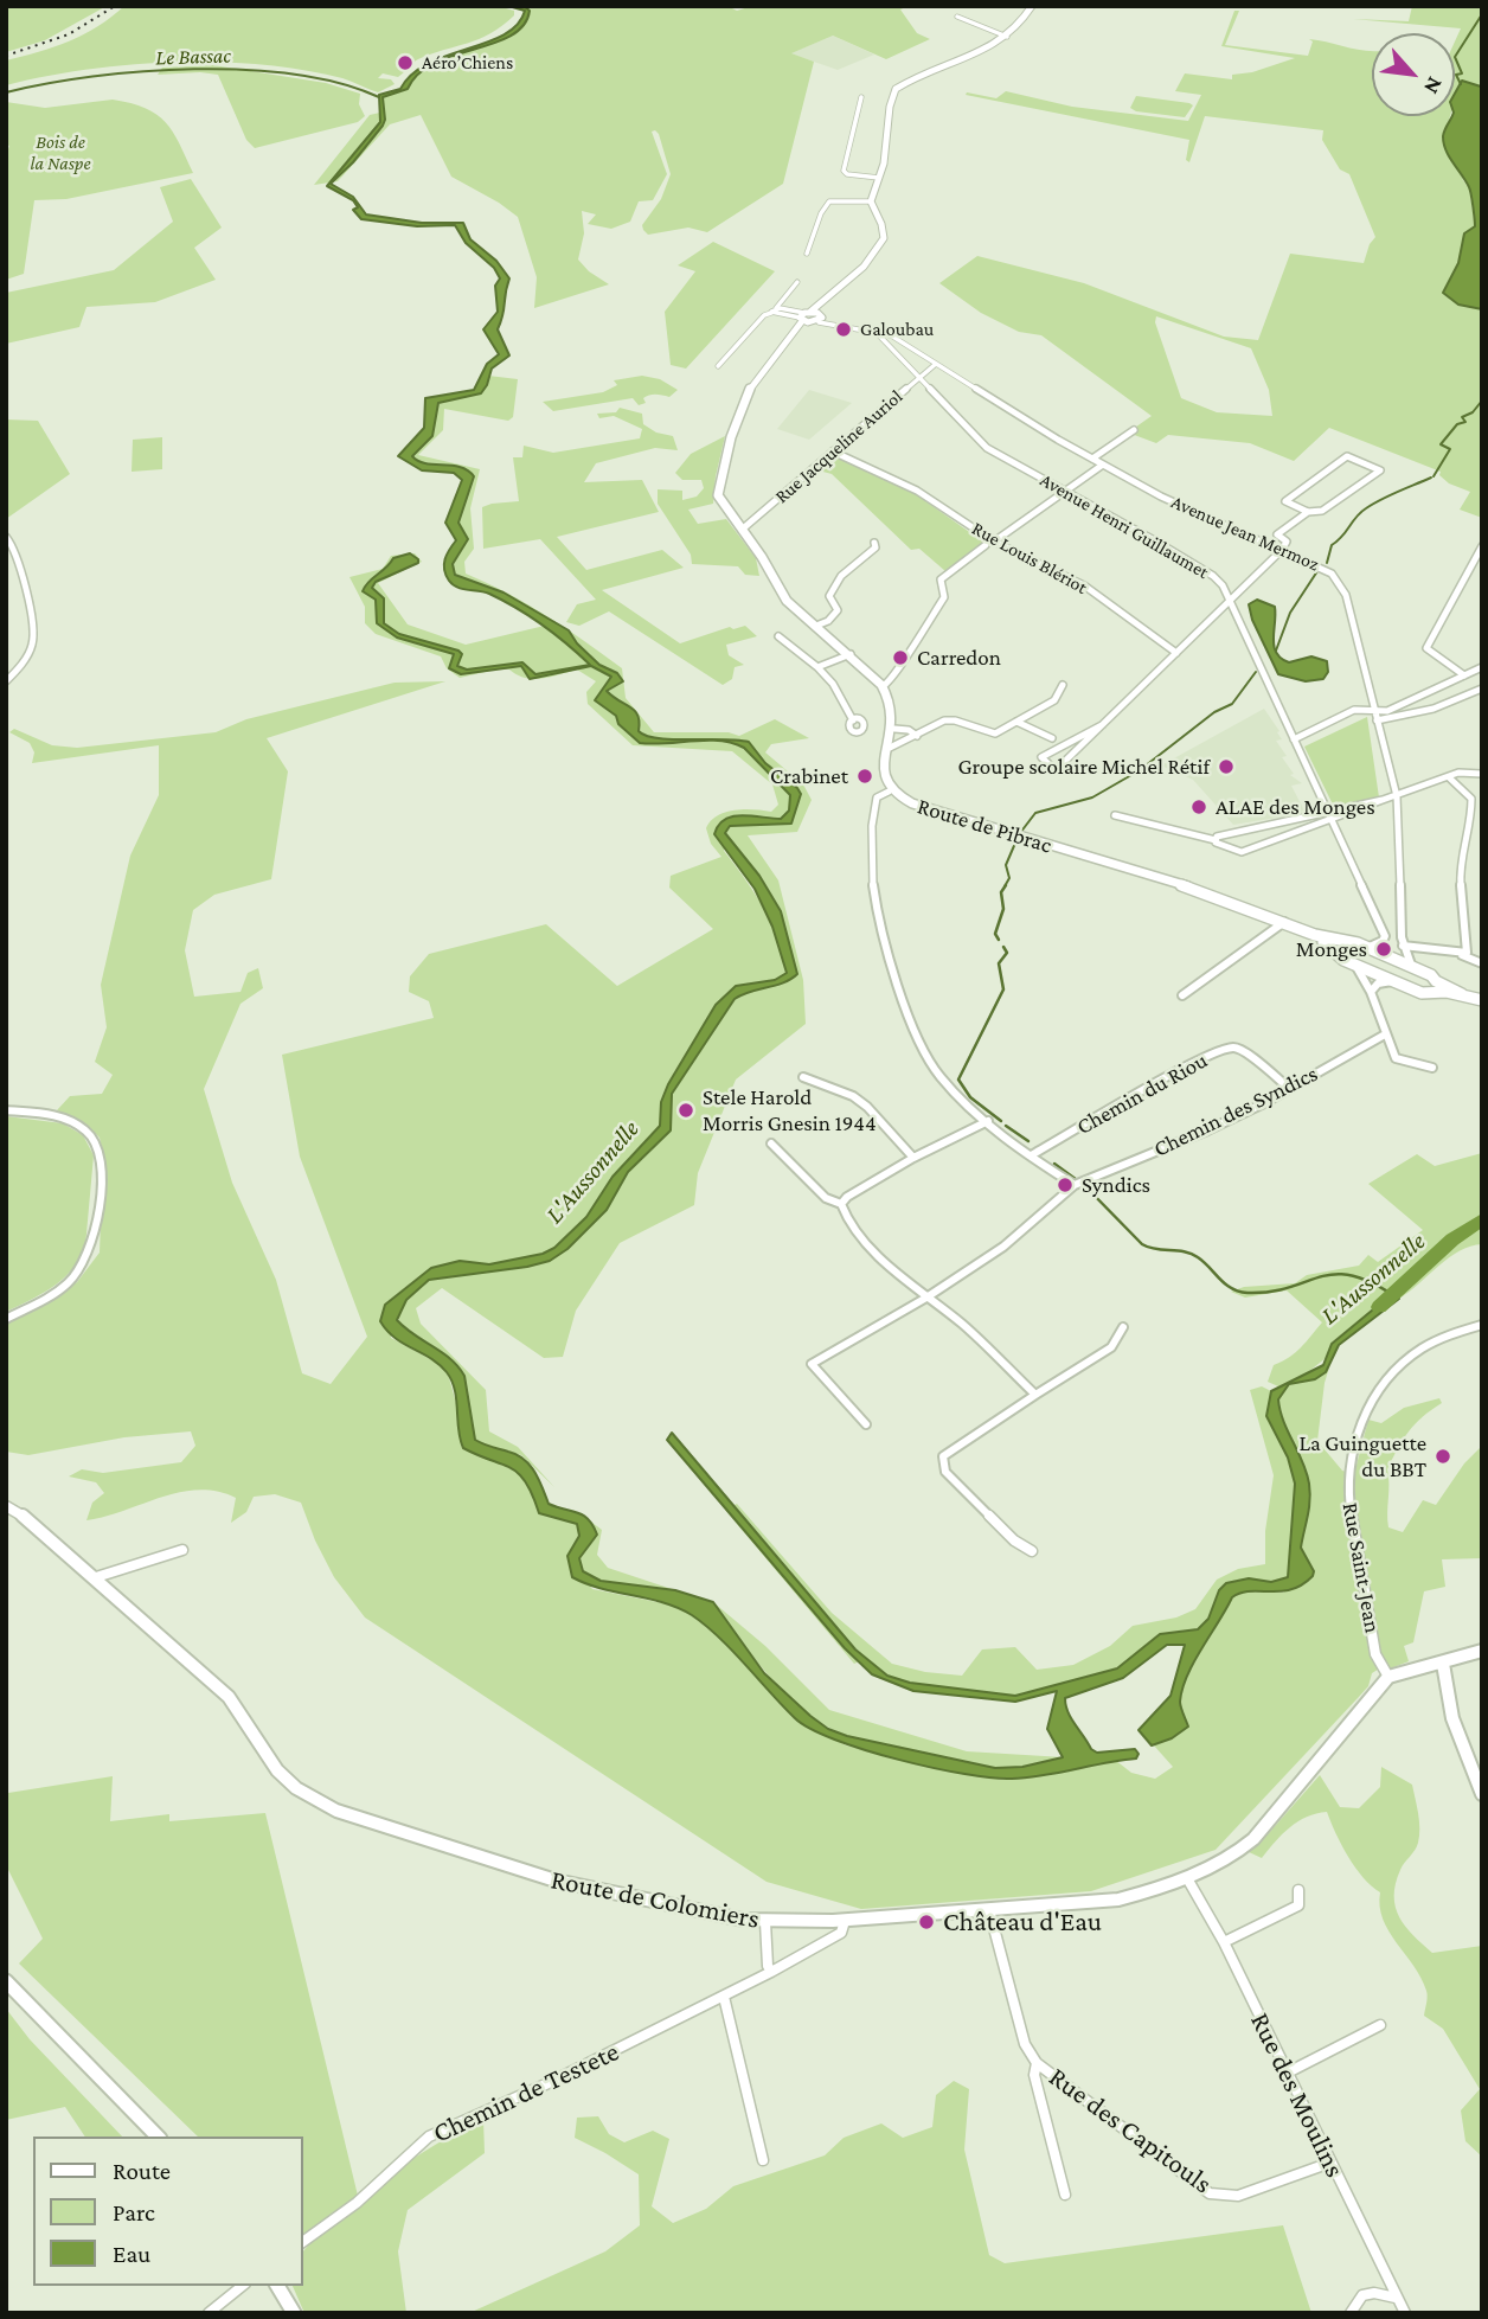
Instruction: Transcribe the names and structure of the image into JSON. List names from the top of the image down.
{
  "streets": {
    "main road": ["Route de Pibrac"],
    "street": [
      "Rue Jacqueline Auriol",
      "Avenue Henri Guillaumet",
      "Avenue Jean Mermoz",
      "Rue Louis Blériot",
      "Chemin du Riou",
      "Chemin des Syndics",
      "Rue Saint-Jean",
      "Route de Colomiers",
      "Chemin de Testete",
      "Rue des Moulins",
      "Rue des Capitouls"
    ]
  },
  "crossings": [
    ["Rue Jacqueline Auriol", "Avenue Henri Guillaumet"],
    ["Rue Jacqueline Auriol", "Avenue Jean Mermoz"],
    ["Rue Jacqueline Auriol", "Rue Louis Blériot"],
    ["Rue Jacqueline Auriol", "Route de Pibrac"],
    ["Avenue Henri Guillaumet", "Avenue Jean Mermoz"],
    ["Avenue Jean Mermoz", "Route de Pibrac"],
    ["Chemin du Riou", "Chemin des Syndics"],
    ["Rue Saint-Jean", "Route de Colomiers"],
    ["Route de Colomiers", "Chemin de Testete"],
    ["Route de Colomiers", "Rue des Moulins"],
    ["Route de Colomiers", "Rue des Capitouls"],
    ["Rue des Moulins", "Rue des Capitouls"]
  ],
  "water": ["Le Bassac", "L'Aussonnelle"],
  "parks": ["Bois de la Naspe"],
  "places": [
    "Aéro’Chiens",
    "Galoubau",
    "Carredon",
    "Groupe scolaire Michel Rétif",
    "Crabinet",
    "ALAE des Monges",
    "Monges",
    "Stele Harold Morris Gnesin 1944",
    "Syndics",
    "La Guinguette du BBT",
    "Château d'Eau"
  ],
  "legend": ["Route", "Parc", "Eau"],
  "north": "bottom right"
}
